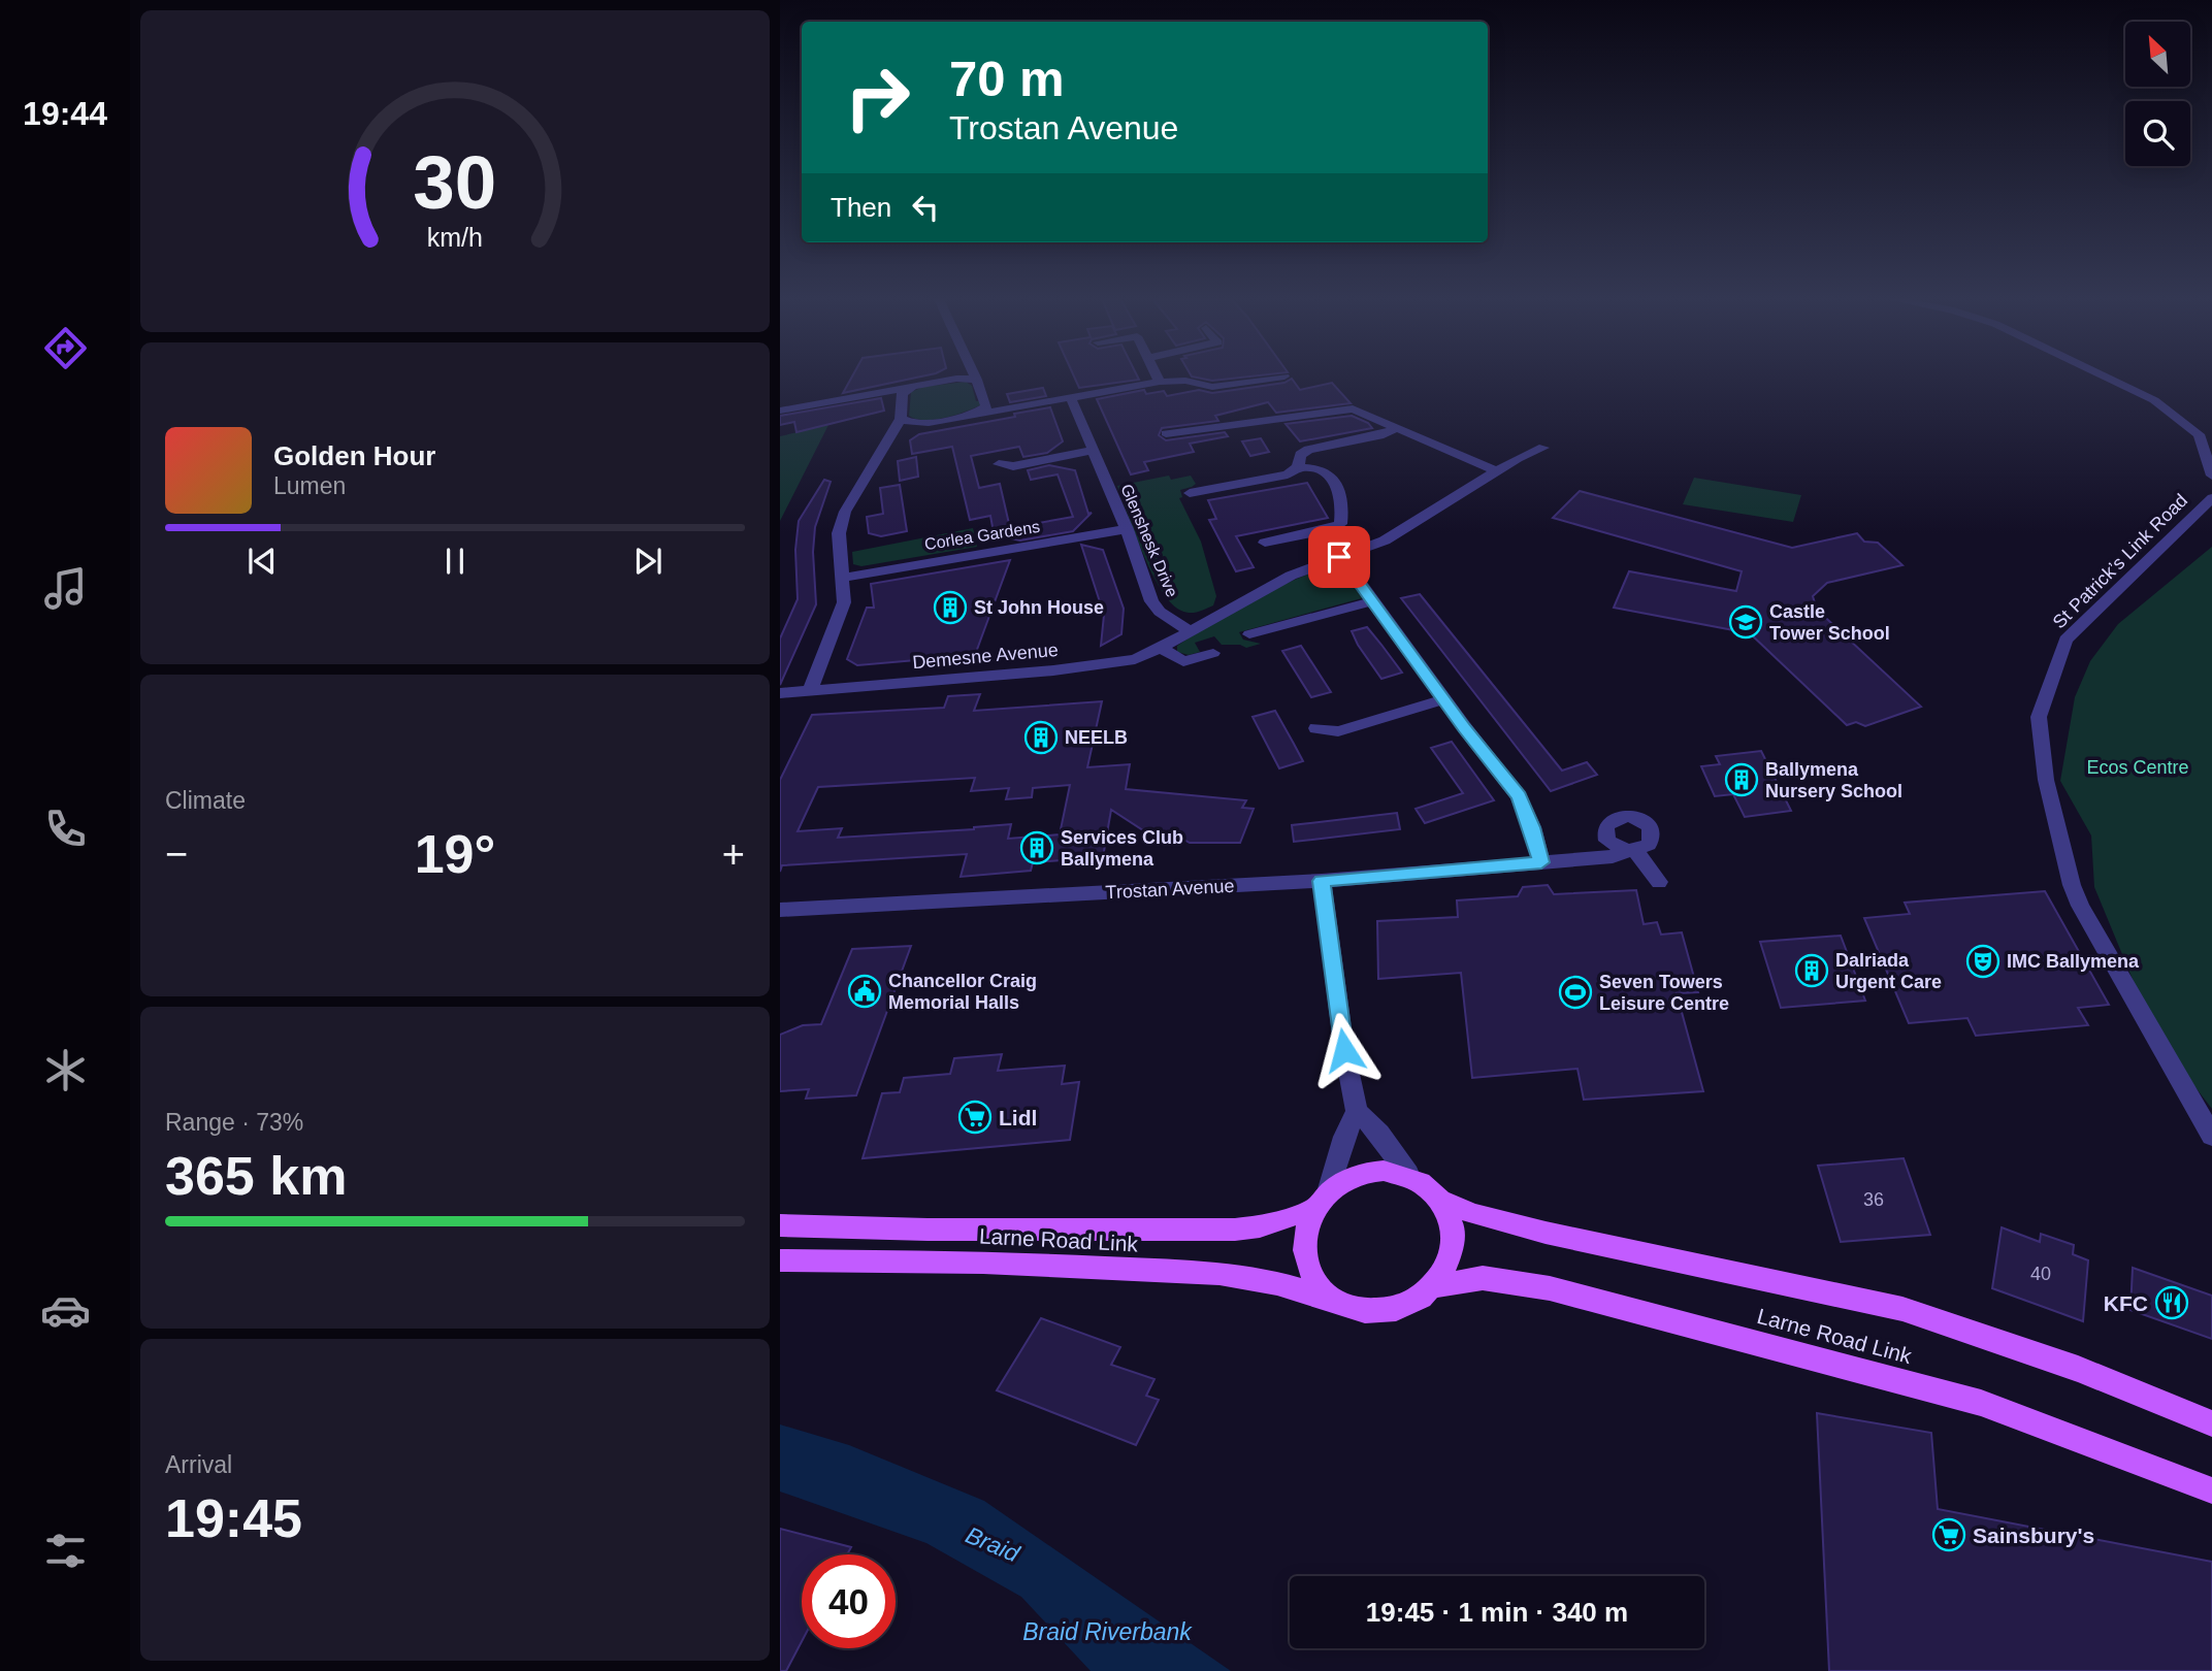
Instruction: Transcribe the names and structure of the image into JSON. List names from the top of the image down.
{
  "streets": {
    "main road": ["Larne Road Link"],
    "street": [
      "Corlea Gardens",
      "Glenshesk Drive",
      "St Patrick’s Link Road",
      "Demesne Avenue",
      "Trostan Avenue"
    ]
  },
  "crossings": [
    ["Corlea Gardens", "Glenshesk Drive"],
    ["Glenshesk Drive", "Demesne Avenue"]
  ],
  "water": ["Braid", "Braid Riverbank"],
  "parks": ["Ecos Centre"],
  "places": {
    "building": [
      "St John House",
      "NEELB",
      "Ballymena Nursery School",
      "Services Club Ballymena",
      "Dalriada Urgent Care"
    ],
    "school or university": ["Castle Tower School"],
    "theatre": ["IMC Ballymena"],
    "public building": ["Chancellor Craig Memorial Halls"],
    "sports": ["Seven Towers Leisure Centre"],
    "supermarket": ["Lidl", "Sainsbury's"],
    "restaurant": ["KFC"]
  },
  "house_numbers": ["36", "40"],
  "north": "top left",
  "page": {
    "tabs": "19:44",
    "turn": ["70 m", "Trostan Avenue"],
    "then": "Then",
    "song": ["Golden Hour", "Lumen"],
    "tile": [
      "Climate",
      ["Range · 73%", "365 km"],
      ["Arrival", "19:45"]
    ],
    "heat": ["−", "19°", "+"],
    "limit": "40",
    "trip": "19:45 · 1 min · 340 m",
    "gauge": ["30", "km/h"]
  }
}
